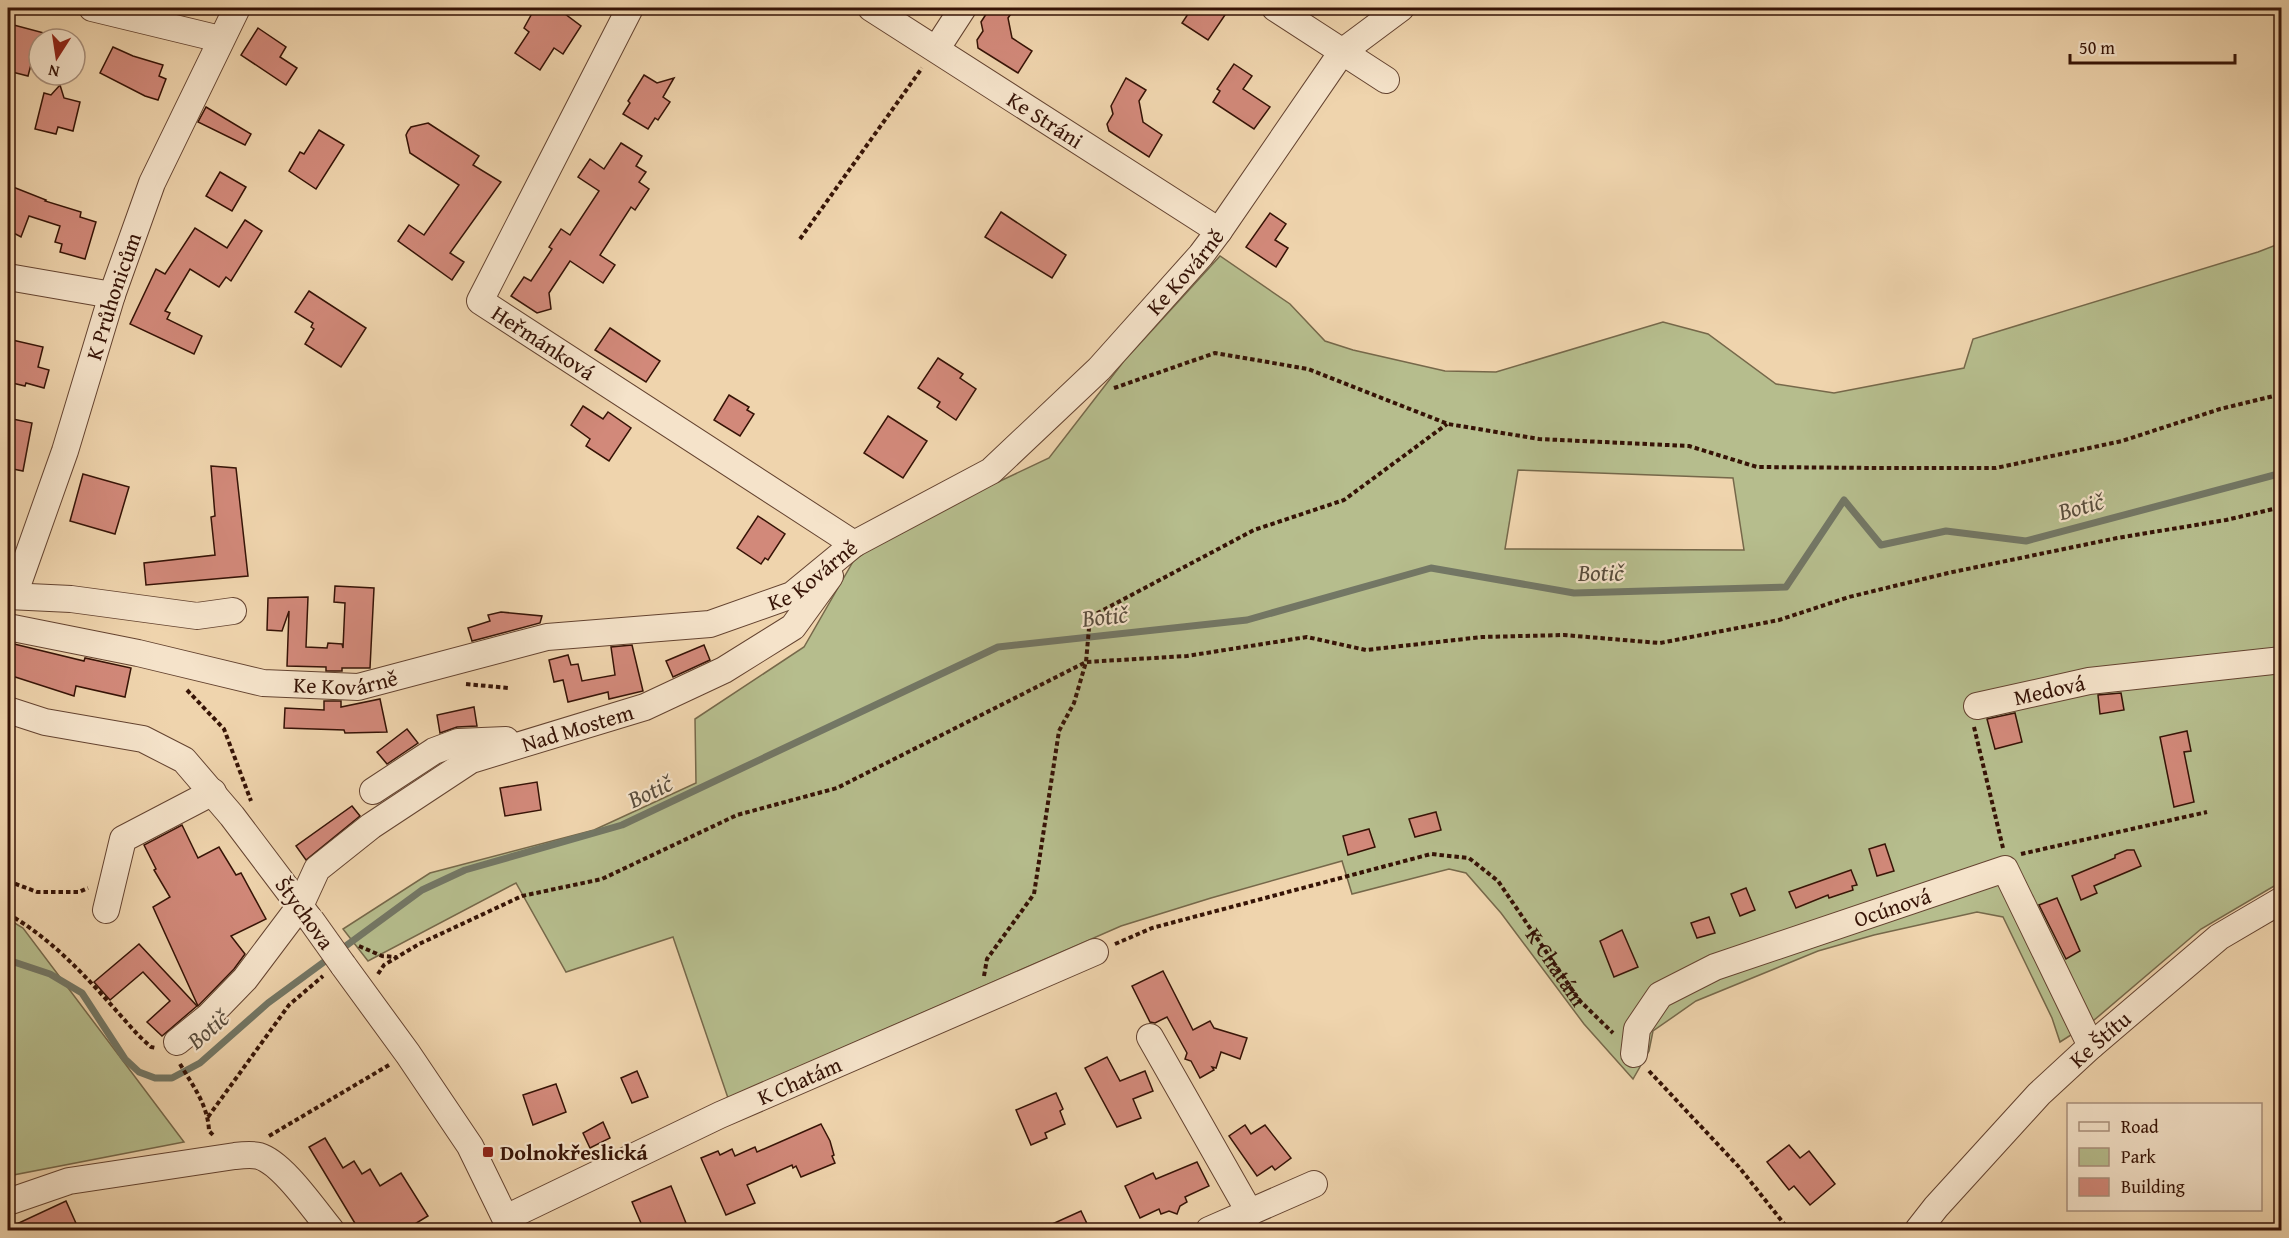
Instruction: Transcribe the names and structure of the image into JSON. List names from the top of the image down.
{
  "streets": {
    "street": [
      "Ke Stráni",
      "Ke Kovárně",
      "K Průhonicům",
      "Heřmánková",
      "Medová",
      "Nad Mostem",
      "Ocúnová",
      "Štychova",
      "K Chatám",
      "Ke Štítu"
    ]
  },
  "crossings": [
    ["Ke Stráni", "Ke Kovárně"],
    ["Ke Kovárně", "Heřmánková"],
    ["Ke Kovárně", "Nad Mostem"],
    ["Heřmánková", "Nad Mostem"],
    ["Nad Mostem", "Štychova"],
    ["Ocúnová", "K Chatám"],
    ["Štychova", "K Chatám"]
  ],
  "water": ["Botič"],
  "places": {
    "transit": ["Dolnokřeslická"]
  },
  "legend": ["Road", "Park", "Building"],
  "scale_bar": "50 m",
  "north": "bottom"
}
